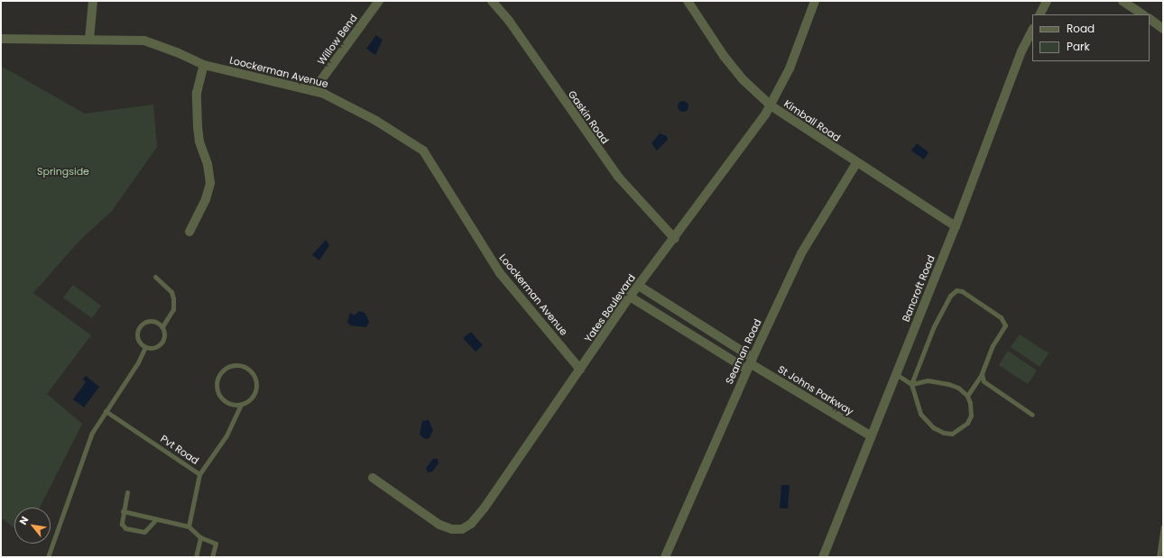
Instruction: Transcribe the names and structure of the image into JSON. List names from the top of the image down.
{
  "streets": {
    "street": [
      "Willow Bend",
      "Loockerman Avenue",
      "Gaskin Road",
      "Kimball Road",
      "Bancroft Road",
      "Yates Boulevard",
      "Seaman Road",
      "St Johns Parkway"
    ],
    "lane": ["Pvt Road"]
  },
  "crossings": [
    ["Willow Bend", "Loockerman Avenue"],
    ["Loockerman Avenue", "Yates Boulevard"],
    ["Gaskin Road", "Yates Boulevard"],
    ["Kimball Road", "Bancroft Road"],
    ["Kimball Road", "Yates Boulevard"],
    ["Kimball Road", "Seaman Road"],
    ["Bancroft Road", "St Johns Parkway"],
    ["Yates Boulevard", "St Johns Parkway"],
    ["Seaman Road", "St Johns Parkway"]
  ],
  "parks": ["Springside"],
  "legend": ["Road", "Park"],
  "north": "top left"
}
